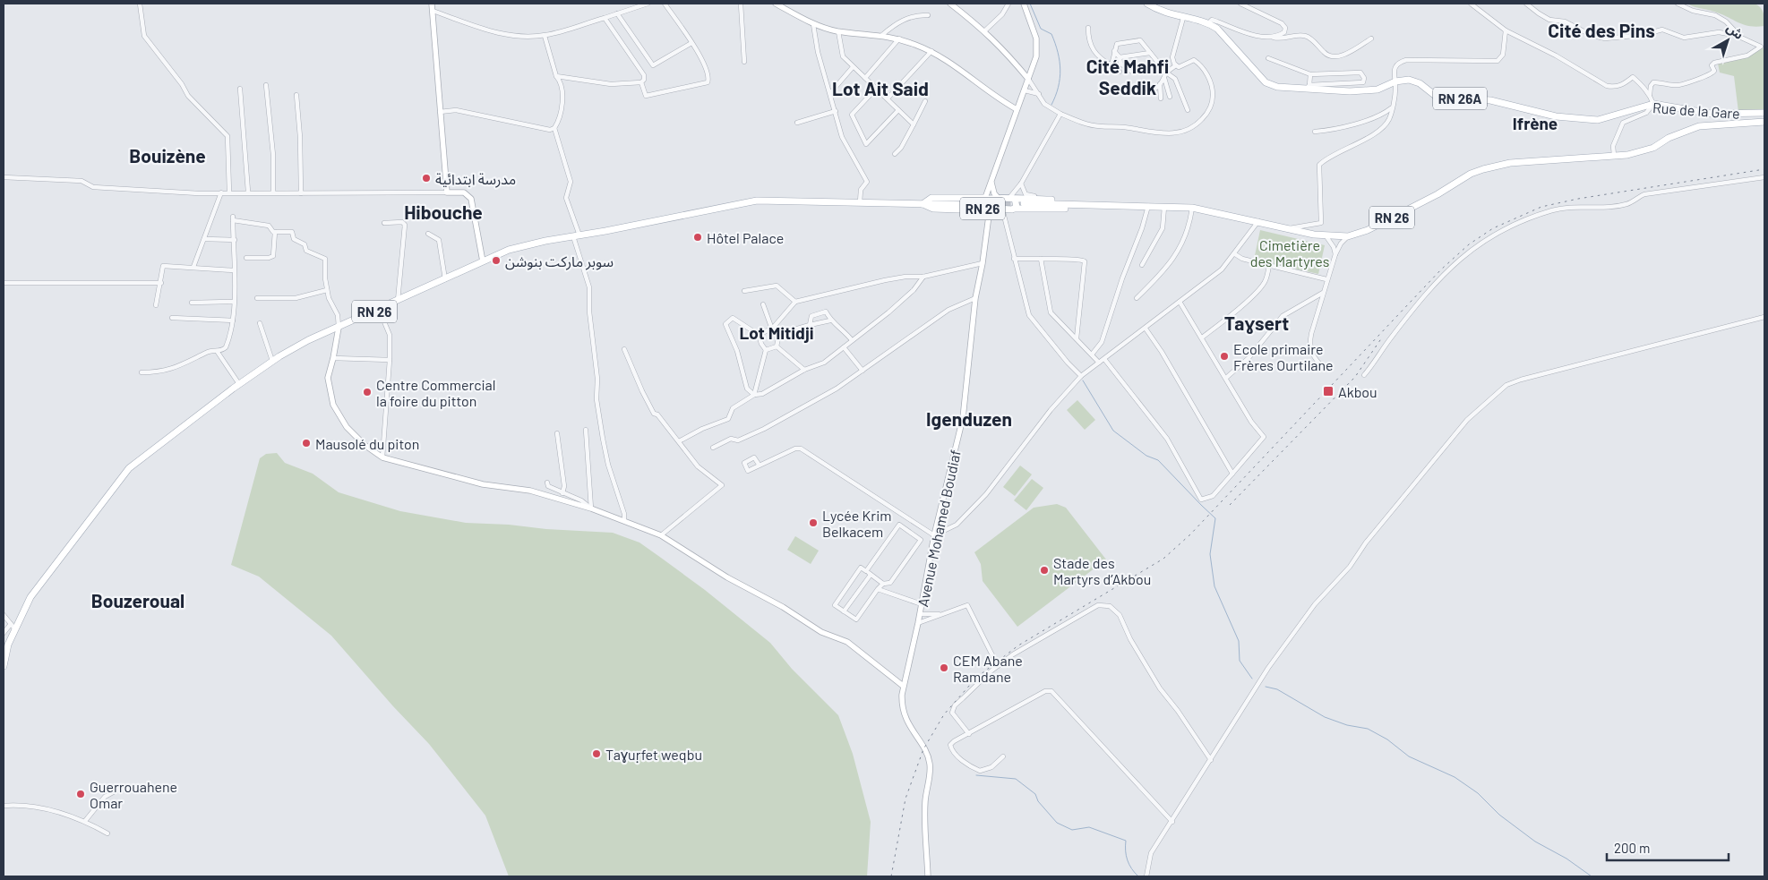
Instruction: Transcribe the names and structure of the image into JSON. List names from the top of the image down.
{
  "streets": {
    "main road": ["RN 26A", "Rue de la Gare", "RN 26"],
    "street": ["Avenue Mohamed Boudiaf"]
  },
  "crossings": [
    ["RN 26A", "Rue de la Gare"],
    ["RN 26", "Avenue Mohamed Boudiaf"]
  ],
  "districts": [
    "Cité des Pins",
    "Cité Mahfi Seddik",
    "Lot Ait Said",
    "Ifrène",
    "Bouizène",
    "Hibouche",
    "Taɣsert",
    "Lot Mitidji",
    "Igenduzen",
    "Bouzeroual"
  ],
  "parks": ["Cimetière des Martyres"],
  "places": {
    "other": [
      "مدرسة ابتدائية",
      "Hôtel Palace",
      "سوبر ماركت بنوشن",
      "Ecole primaire Frères Ourtilane",
      "Centre Commercial la foire du pitton",
      "Mausolé du piton",
      "Lycée Krim Belkacem",
      "Stade des Martyrs d’Akbou",
      "CEM Abane Ramdane",
      "Taɣuṛfet weqbu",
      "Guerrouahene Omar"
    ],
    "transit": ["Akbou"]
  },
  "scale_bar": "200 m",
  "north": "top right"
}
